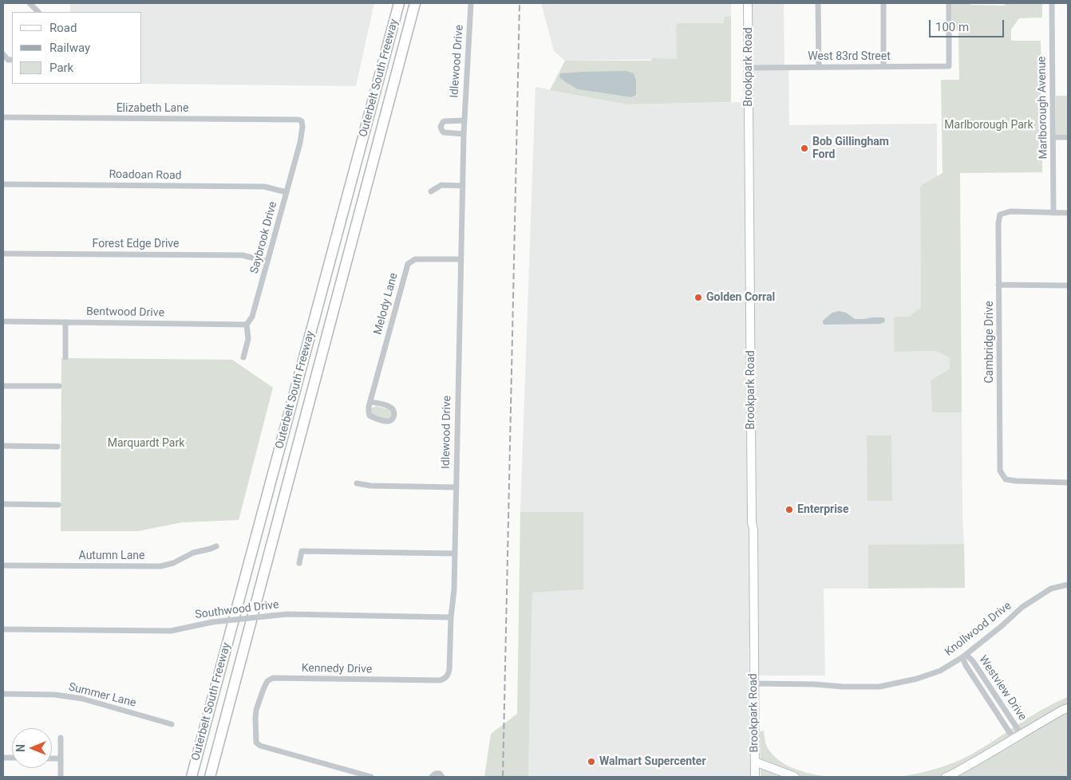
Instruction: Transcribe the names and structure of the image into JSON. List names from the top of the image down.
{
  "streets": {
    "highway": ["Outerbelt South Freeway"],
    "main road": ["Brookpark Road"],
    "street": [
      "West 83rd Street",
      "Idlewood Drive",
      "Marlborough Avenue",
      "Elizabeth Lane",
      "Roadoan Road",
      "Saybrook Drive",
      "Forest Edge Drive",
      "Melody Lane",
      "Bentwood Drive",
      "Cambridge Drive",
      "Autumn Lane",
      "Southwood Drive",
      "Knollwood Drive",
      "Kennedy Drive",
      "Westview Drive",
      "Summer Lane"
    ]
  },
  "crossings": [
    ["West 83rd Street", "Brookpark Road"],
    ["Idlewood Drive", "Melody Lane"],
    ["Idlewood Drive", "Southwood Drive"],
    ["Idlewood Drive", "Kennedy Drive"],
    ["Brookpark Road", "Knollwood Drive"],
    ["Marlborough Avenue", "Cambridge Drive"],
    ["Elizabeth Lane", "Saybrook Drive"],
    ["Roadoan Road", "Saybrook Drive"],
    ["Saybrook Drive", "Forest Edge Drive"],
    ["Saybrook Drive", "Bentwood Drive"],
    ["Knollwood Drive", "Westview Drive"]
  ],
  "parks": ["Marlborough Park", "Marquardt Park"],
  "places": [
    "Bob Gillingham Ford",
    "Golden Corral",
    "Enterprise",
    "Walmart Supercenter"
  ],
  "legend": ["Road", "Railway", "Park"],
  "scale_bar": "100 m",
  "north": "left"
}
